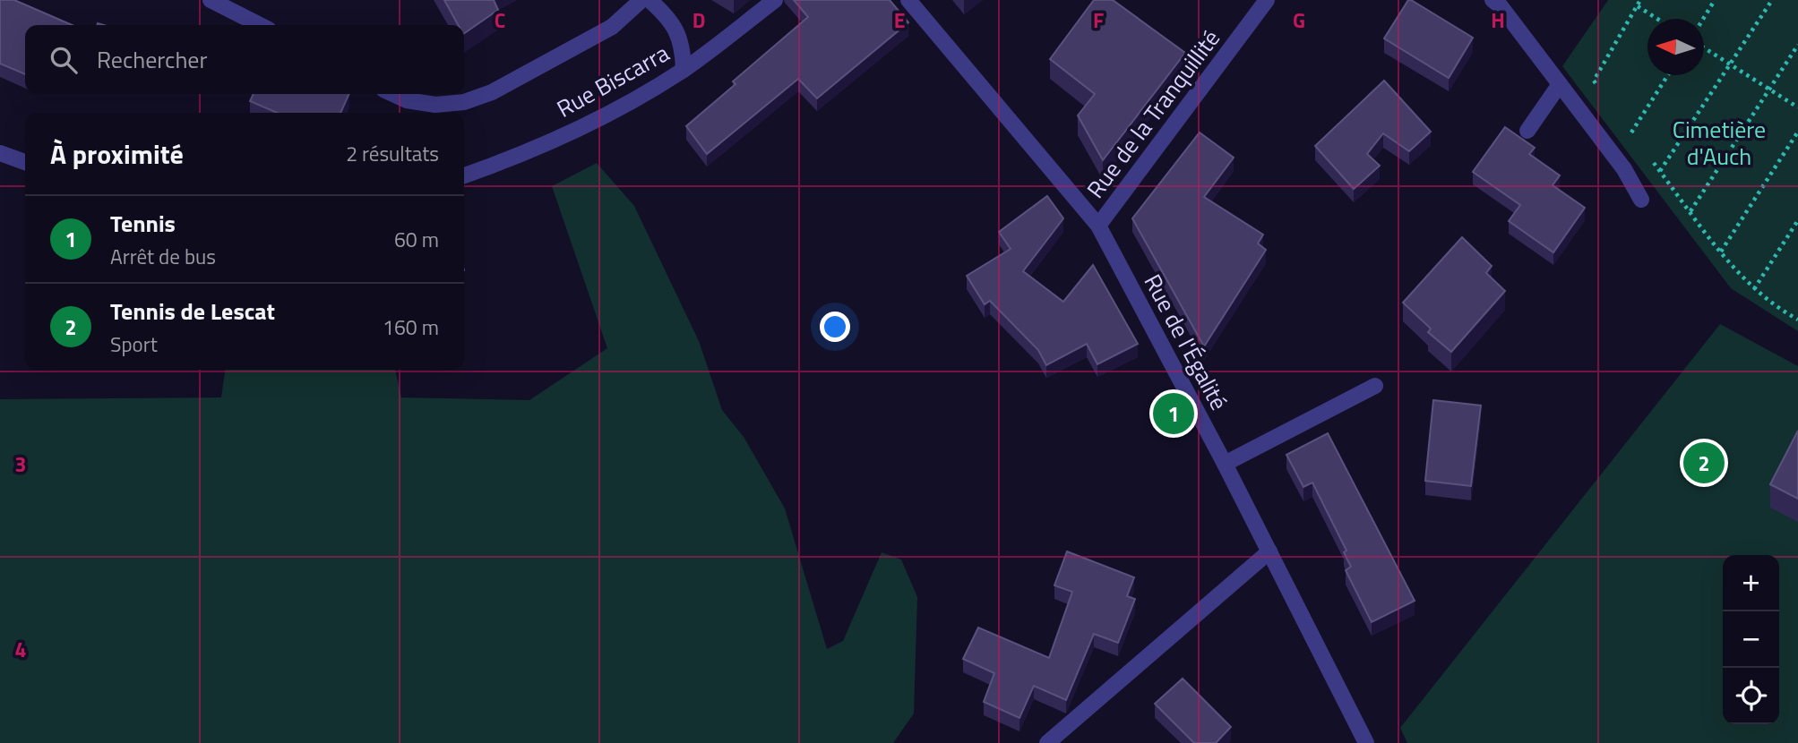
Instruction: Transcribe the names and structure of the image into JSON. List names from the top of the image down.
{
  "streets": {
    "street": ["Rue Biscarra", "Rue de la Tranquillité", "Rue de l'Égalité"]
  },
  "crossings": [
    ["Rue de la Tranquillité", "Rue de l'Égalité"]
  ],
  "parks": ["Cimetière d'Auch"],
  "north": "left",
  "page": {
    "search": "Rechercher",
    "heading": ["À proximité", "2 résultats"],
    "list": [
      {
        "mark": "1",
        "name": "Tennis",
        "note": "Arrêt de bus",
        "value": "60 m"
      },
      {
        "mark": "2",
        "name": "Tennis de Lescat",
        "note": "Sport",
        "value": "160 m"
      }
    ],
    "pins": ["1", "2"],
    "map_buttons": ["+", "−"]
  },
  "grid": {
    "columns": [
      "C",
      "D",
      "E",
      "F",
      "G",
      "H"
    ],
    "rows": ["3", "4"]
  }
}
